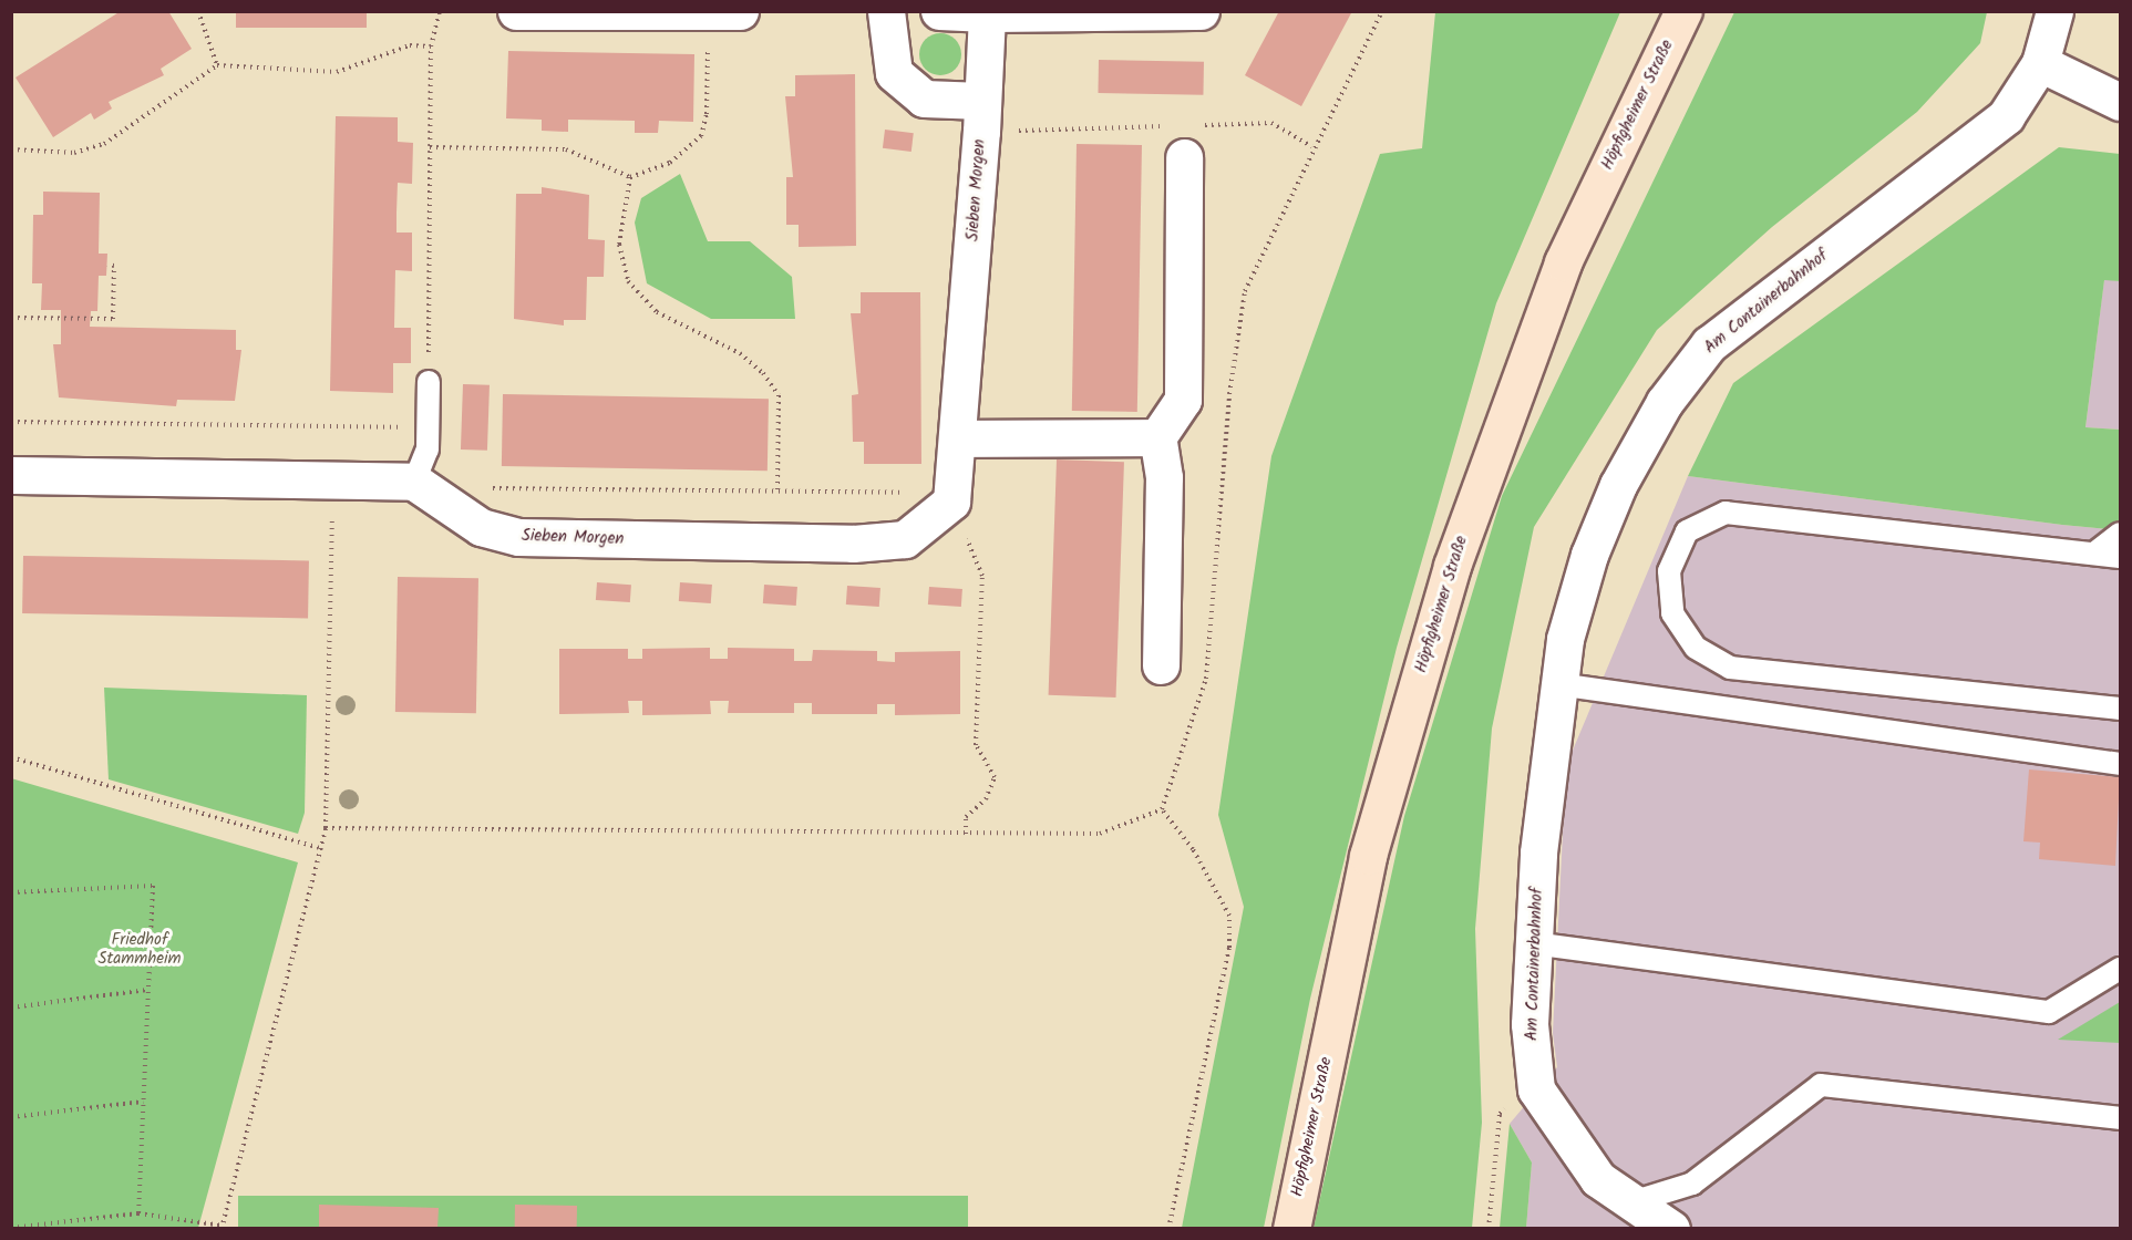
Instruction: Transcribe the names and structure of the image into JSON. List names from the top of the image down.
{
  "streets": {
    "main road": ["Höpfigheimer Straße"],
    "street": ["Sieben Morgen", "Am Containerbahnhof"]
  },
  "parks": ["Friedhof Stammheim"]
}
